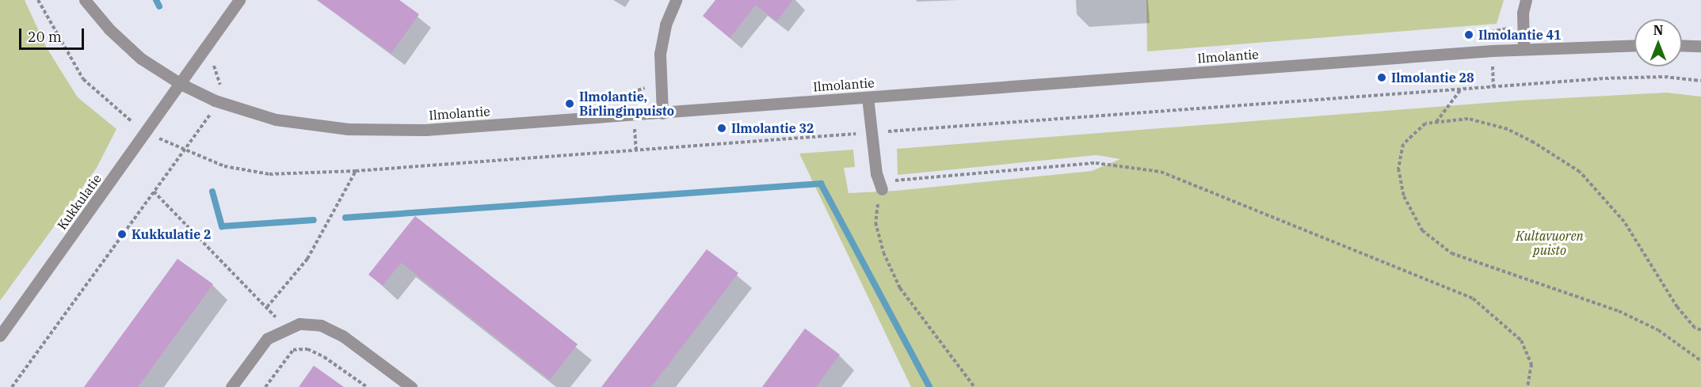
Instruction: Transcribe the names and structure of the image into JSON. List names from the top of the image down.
{
  "streets": {
    "street": ["Ilmolantie", "Kukkulatie"]
  },
  "crossings": [
    ["Ilmolantie", "Kukkulatie"]
  ],
  "parks": ["Kultavuoren puisto"],
  "places": [
    "Ilmolantie 41",
    "Ilmolantie 28",
    "Ilmolantie, Birlinginpuisto",
    "Ilmolantie 32",
    "Kukkulatie 2"
  ],
  "scale_bar": "20 m",
  "north": "top"
}
